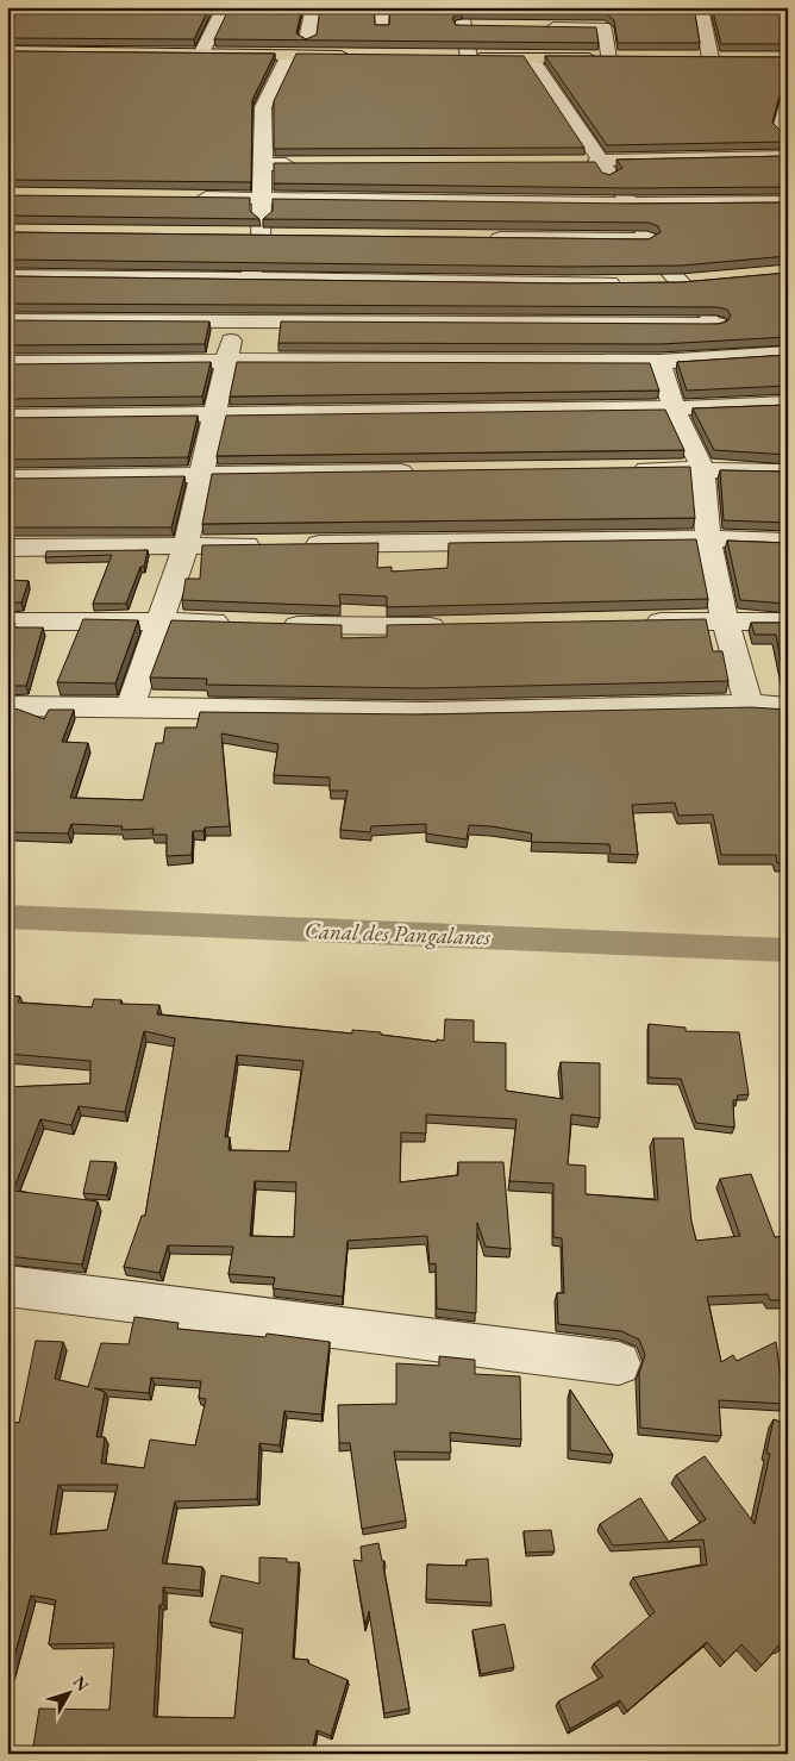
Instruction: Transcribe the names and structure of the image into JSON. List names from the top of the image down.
{
  "water": ["Canal des Pangalanes"],
  "north": "top right"
}
